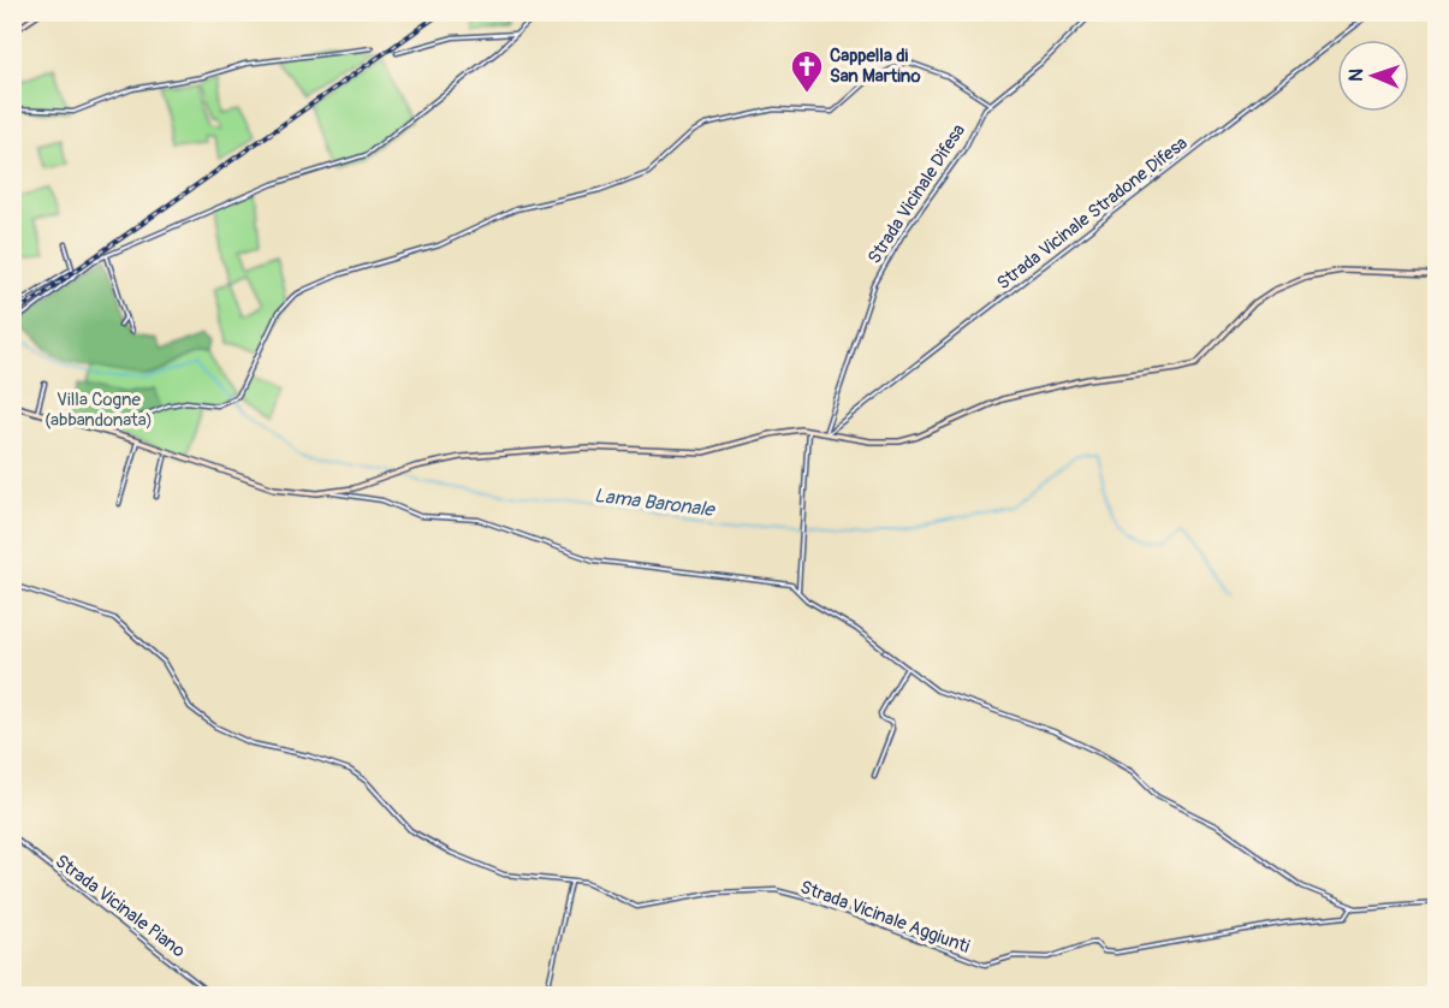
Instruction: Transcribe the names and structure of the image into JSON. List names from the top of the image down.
{
  "streets": {
    "street": [
      "Strada Vicinale Difesa",
      "Strada Vicinale Stradone Difesa",
      "Strada Vicinale Piano",
      "Strada Vicinale Aggiunti"
    ]
  },
  "crossings": [
    ["Strada Vicinale Difesa", "Strada Vicinale Stradone Difesa"]
  ],
  "water": ["Lama Baronale"],
  "parks": ["Villa Cogne (abbandonata)"],
  "places": {
    "church": ["Cappella di San Martino"]
  },
  "north": "left"
}
